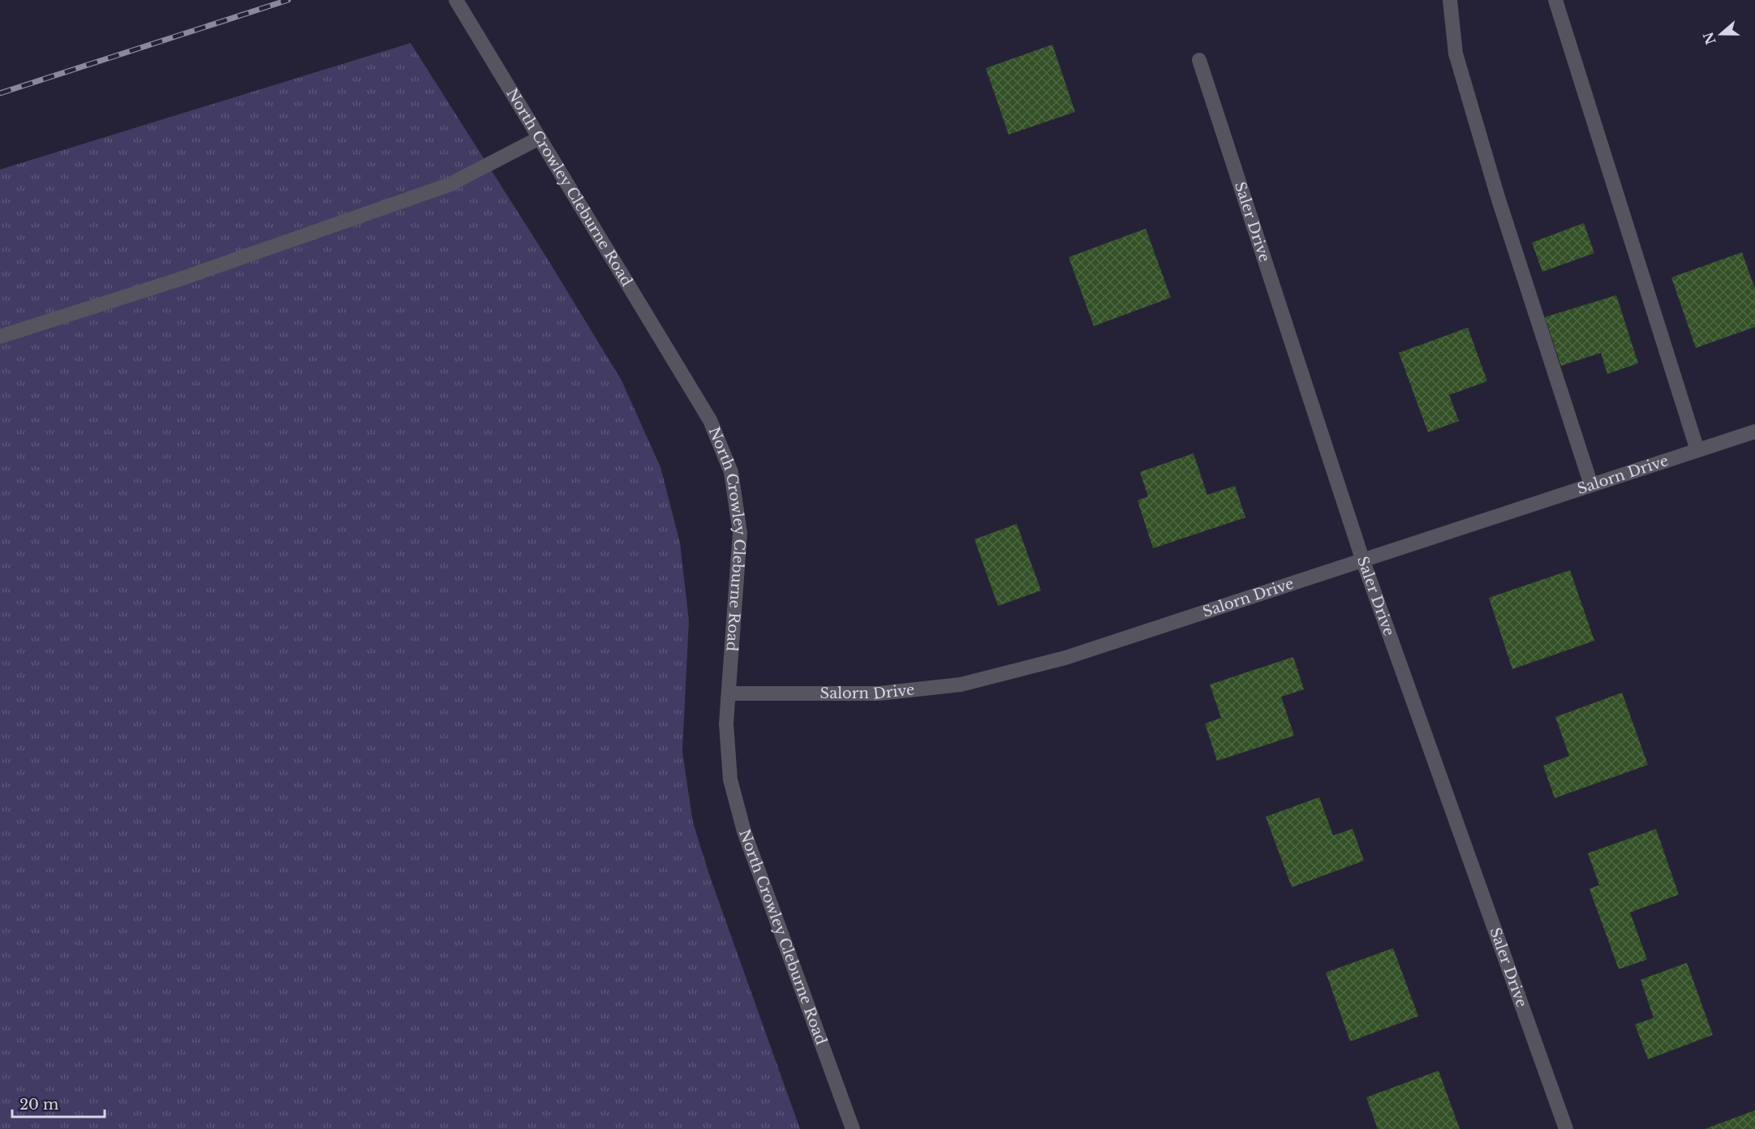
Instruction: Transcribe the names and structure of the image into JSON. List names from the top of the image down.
{
  "streets": {
    "street": ["North Crowley Cleburne Road", "Saler Drive", "Salorn Drive"]
  },
  "crossings": [
    ["North Crowley Cleburne Road", "Salorn Drive"],
    ["Saler Drive", "Salorn Drive"]
  ],
  "scale_bar": "20 m",
  "north": "left"
}
